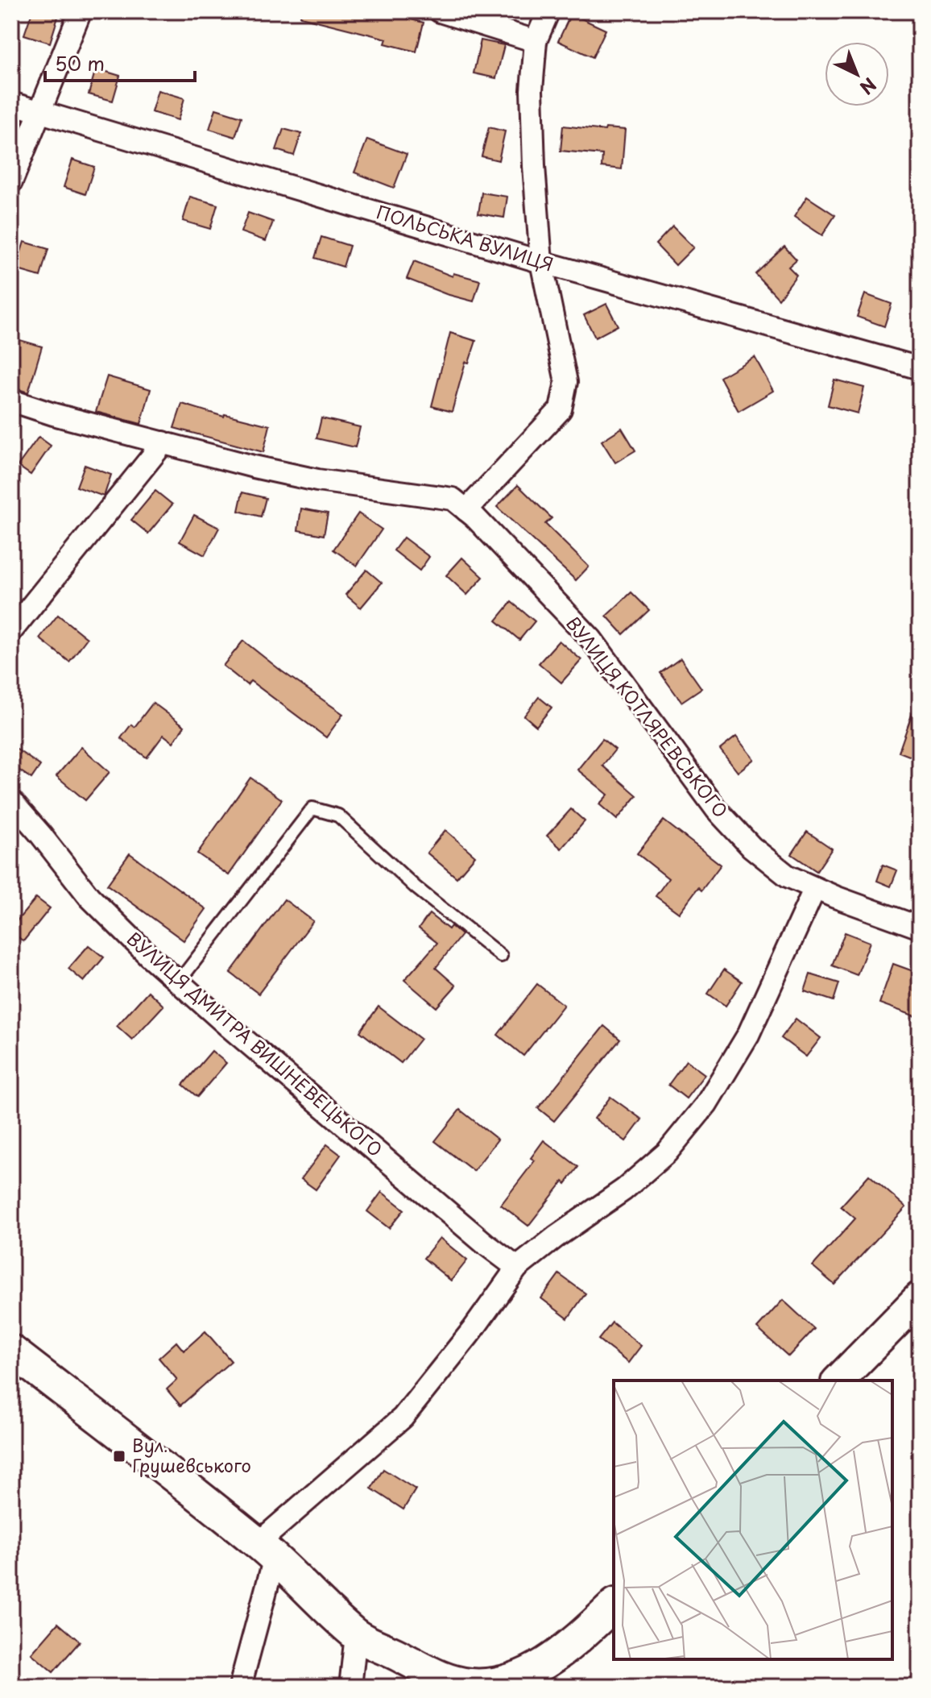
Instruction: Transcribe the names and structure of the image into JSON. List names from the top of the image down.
{
  "streets": {
    "street": ["ПОЛЬСЬКА ВУЛИЦЯ", "ВУЛИЦЯ КОТЛЯРЕВСЬКОГО", "ВУЛИЦЯ ДМИТРА ВИШНЕВЕЦЬКОГО"]
  },
  "places": {
    "transit": ["Вул. Грушевського"]
  },
  "scale_bar": "50 m",
  "north": "bottom right"
}
